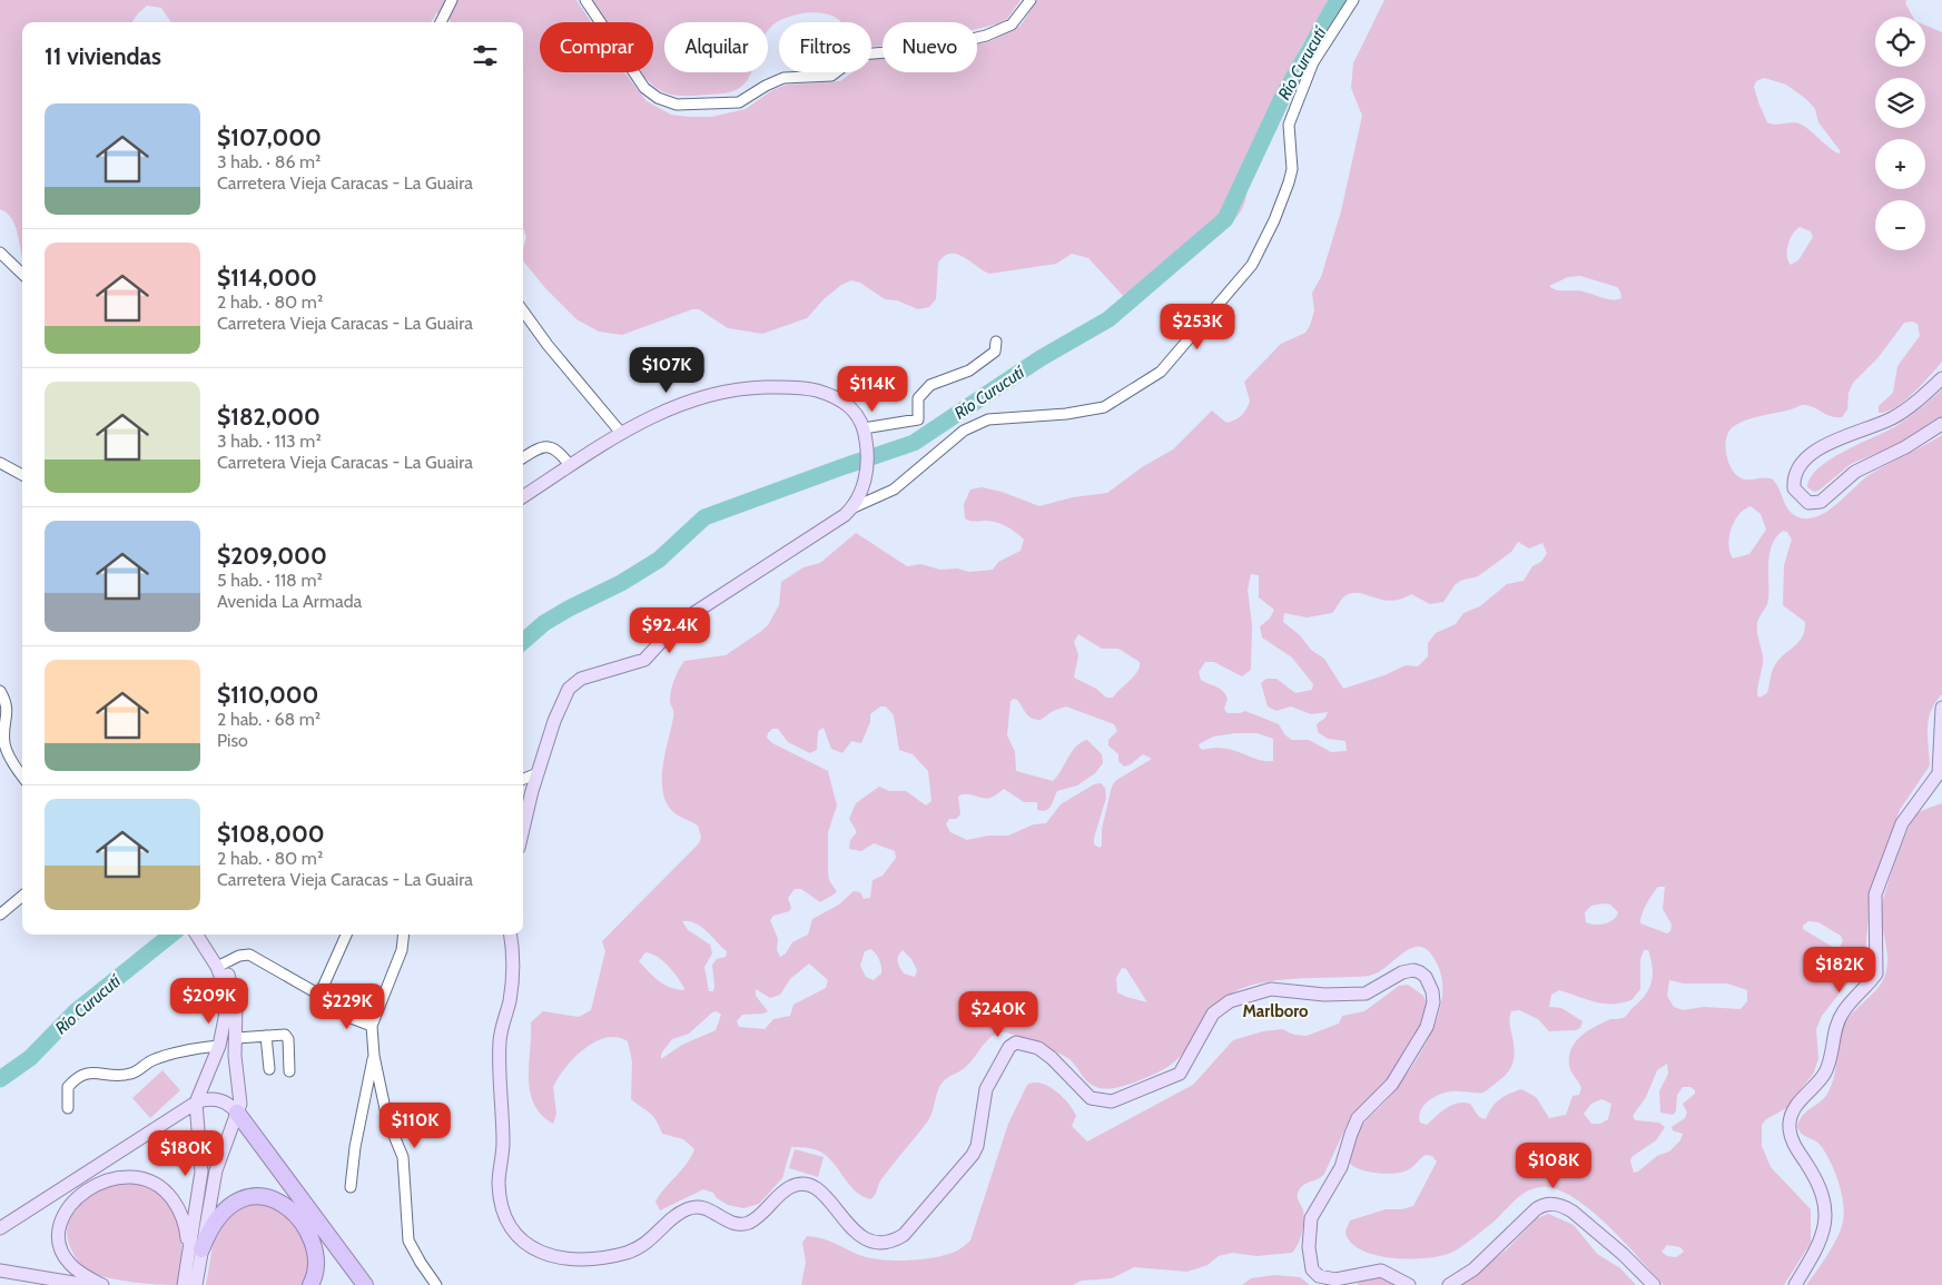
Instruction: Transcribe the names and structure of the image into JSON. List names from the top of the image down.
{
  "districts": ["Marlboro"],
  "water": ["Río Curucutí"],
  "page": {
    "map_buttons": ["+", "−"],
    "chip": [
      "Comprar",
      "Alquilar",
      "Filtros",
      "Nuevo"
    ],
    "heading": "11 viviendas",
    "list": [
      {
        "name": "$107,000",
        "note": "3 hab. · 86 m² · Carretera Vieja Caracas - La Guaira"
      },
      {
        "name": "$114,000",
        "note": "2 hab. · 80 m² · Carretera Vieja Caracas - La Guaira"
      },
      {
        "name": "$182,000",
        "note": "3 hab. · 113 m² · Carretera Vieja Caracas - La Guaira"
      },
      {
        "name": "$209,000",
        "note": "5 hab. · 118 m² · Avenida La Armada"
      },
      {
        "name": "$110,000",
        "note": "2 hab. · 68 m² · Piso"
      },
      {
        "name": "$108,000",
        "note": "2 hab. · 80 m² · Carretera Vieja Caracas - La Guaira"
      }
    ],
    "price": [
      "$253K",
      "$107K",
      "$114K",
      "$92.4K",
      "$182K",
      "$209K",
      "$229K",
      "$240K",
      "$110K",
      "$180K",
      "$108K"
    ]
  }
}
